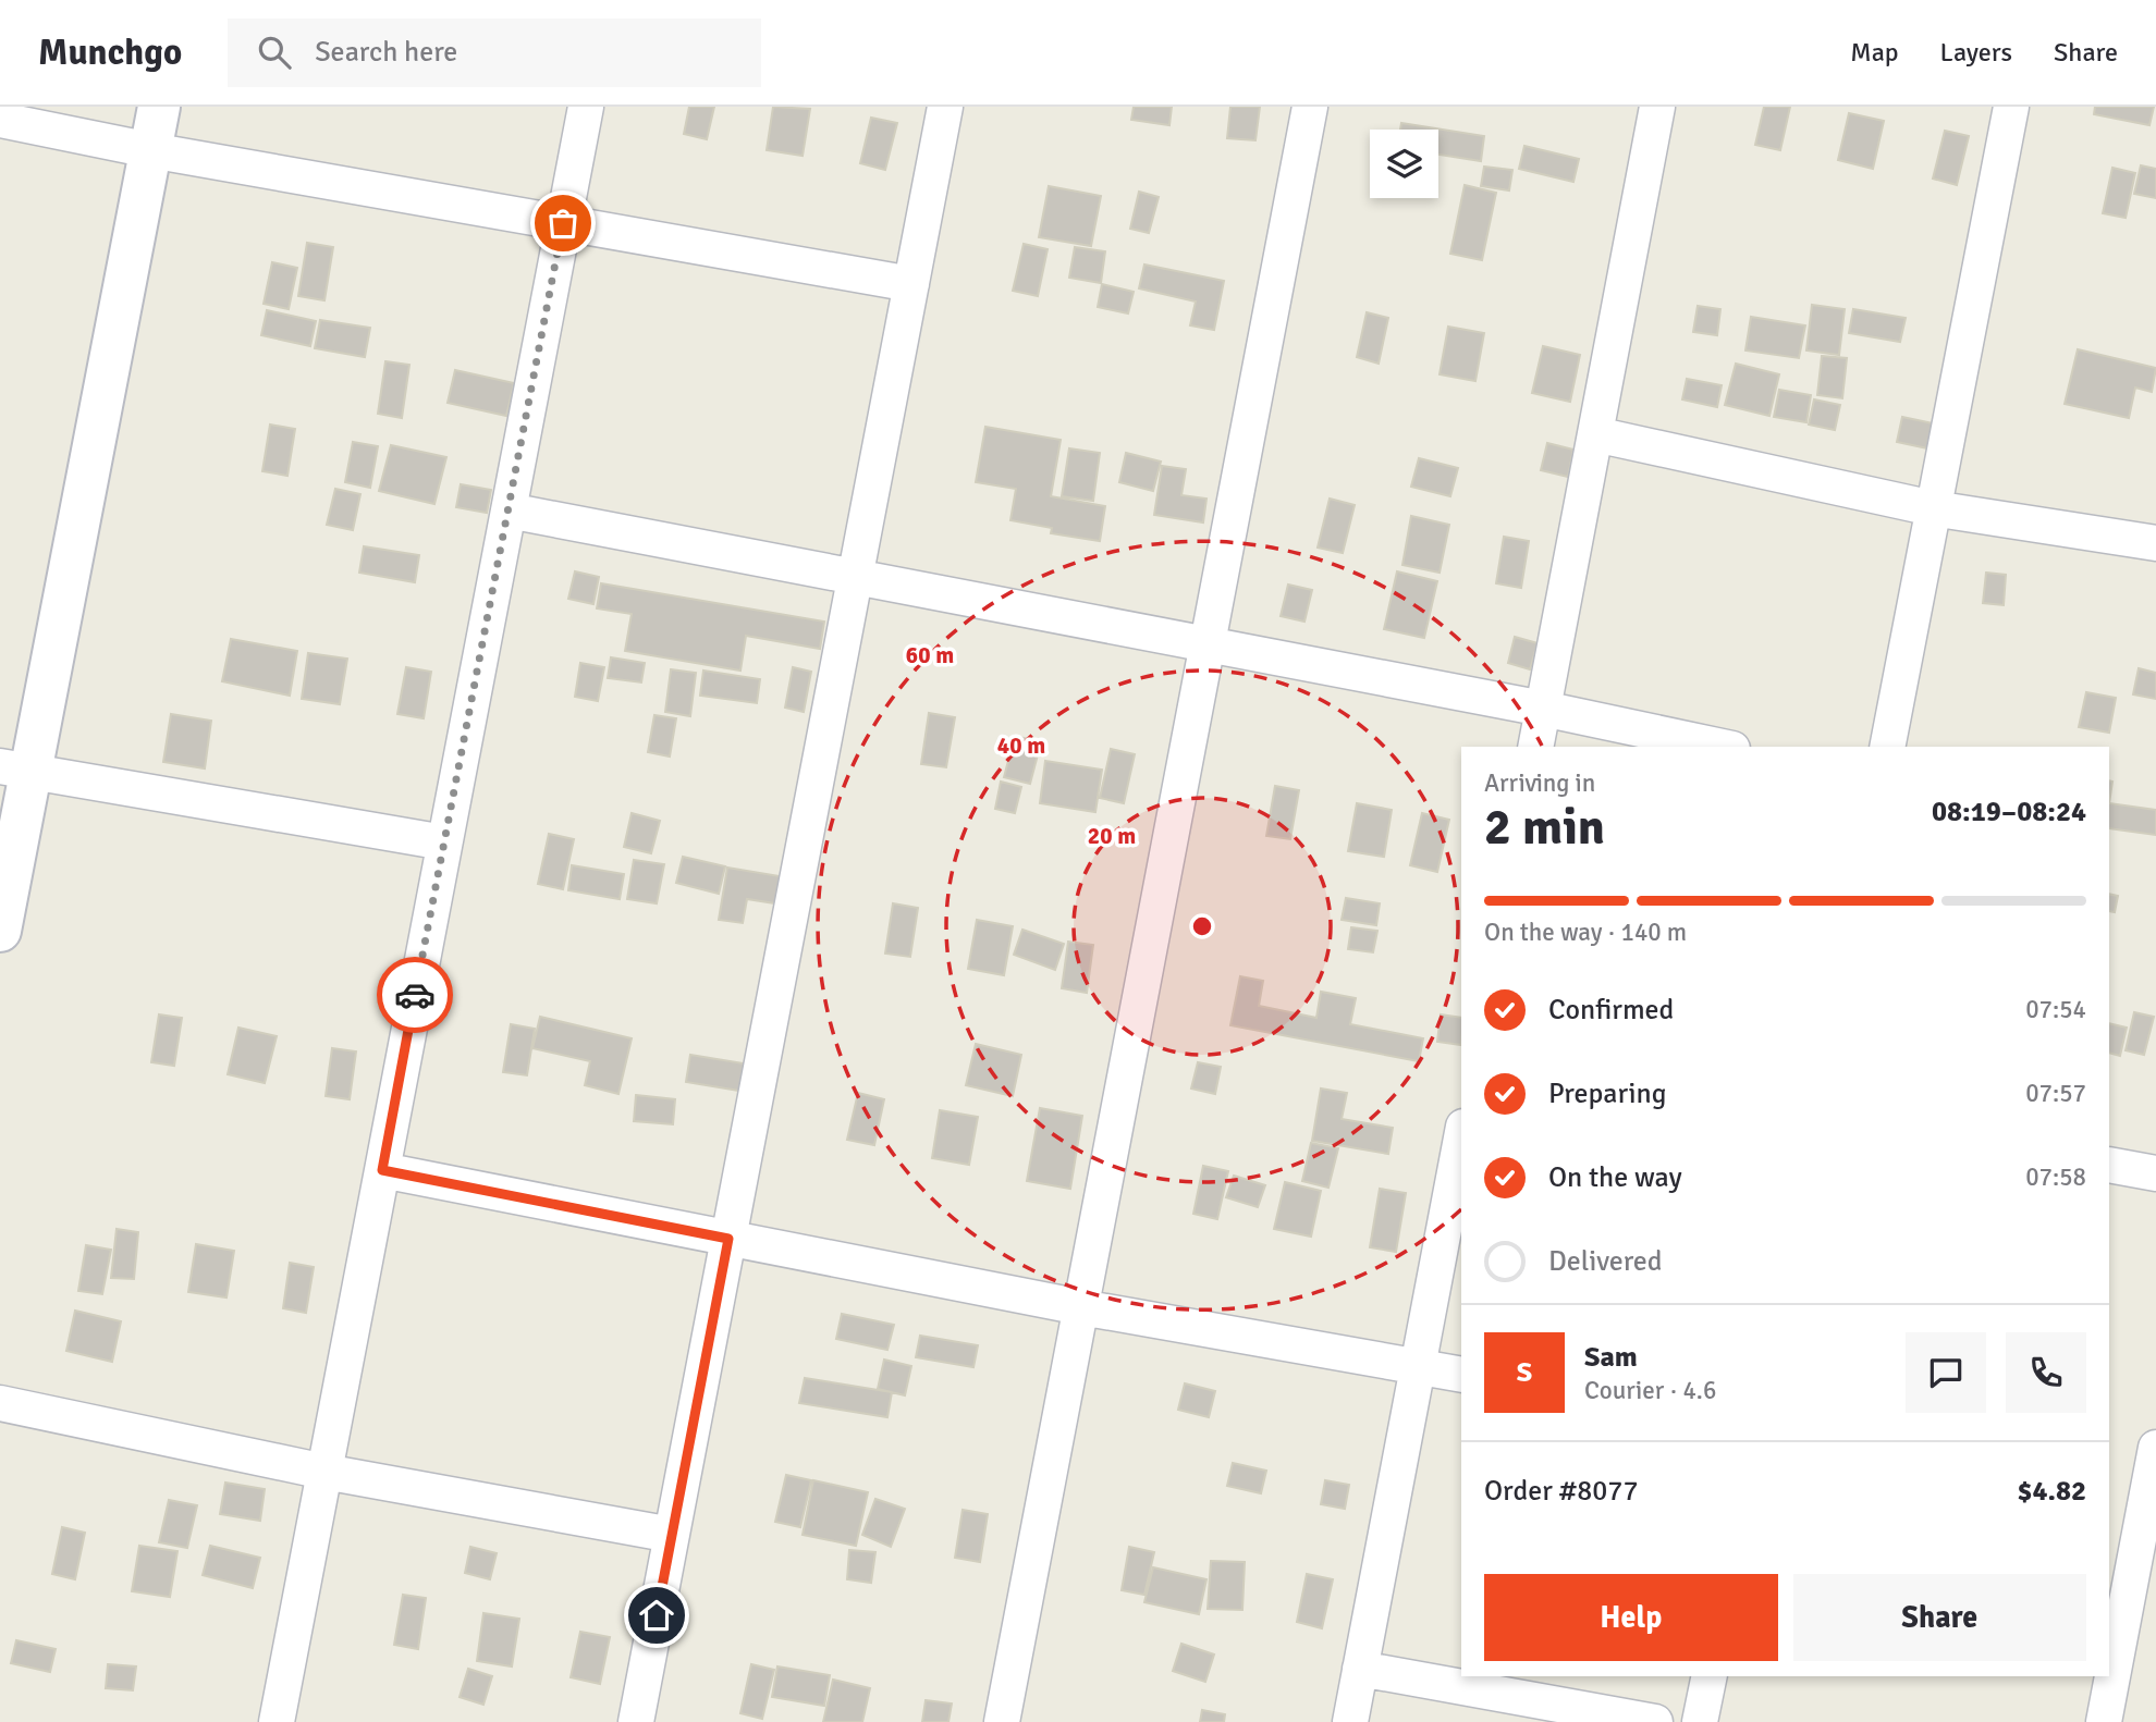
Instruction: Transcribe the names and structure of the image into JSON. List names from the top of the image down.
{
  "page": {
    "header": "Munchgo",
    "search": "Search here",
    "nav": ["Map", "Layers", "Share"],
    "heading": ["2 min", "Arriving in", "08:19–08:24"],
    "panel": [
      "Sam",
      "Courier · 4.6",
      "Order #8077",
      "$4.82"
    ],
    "bar": "On the way · 140 m",
    "list": [
      ["Confirmed", "07:54"],
      ["Preparing", "07:57"],
      ["On the way", "07:58"],
      "Delivered"
    ],
    "round": "S",
    "buttons": ["Help", "Share"]
  },
  "rings": ["60 m", "40 m", "20 m"]
}
